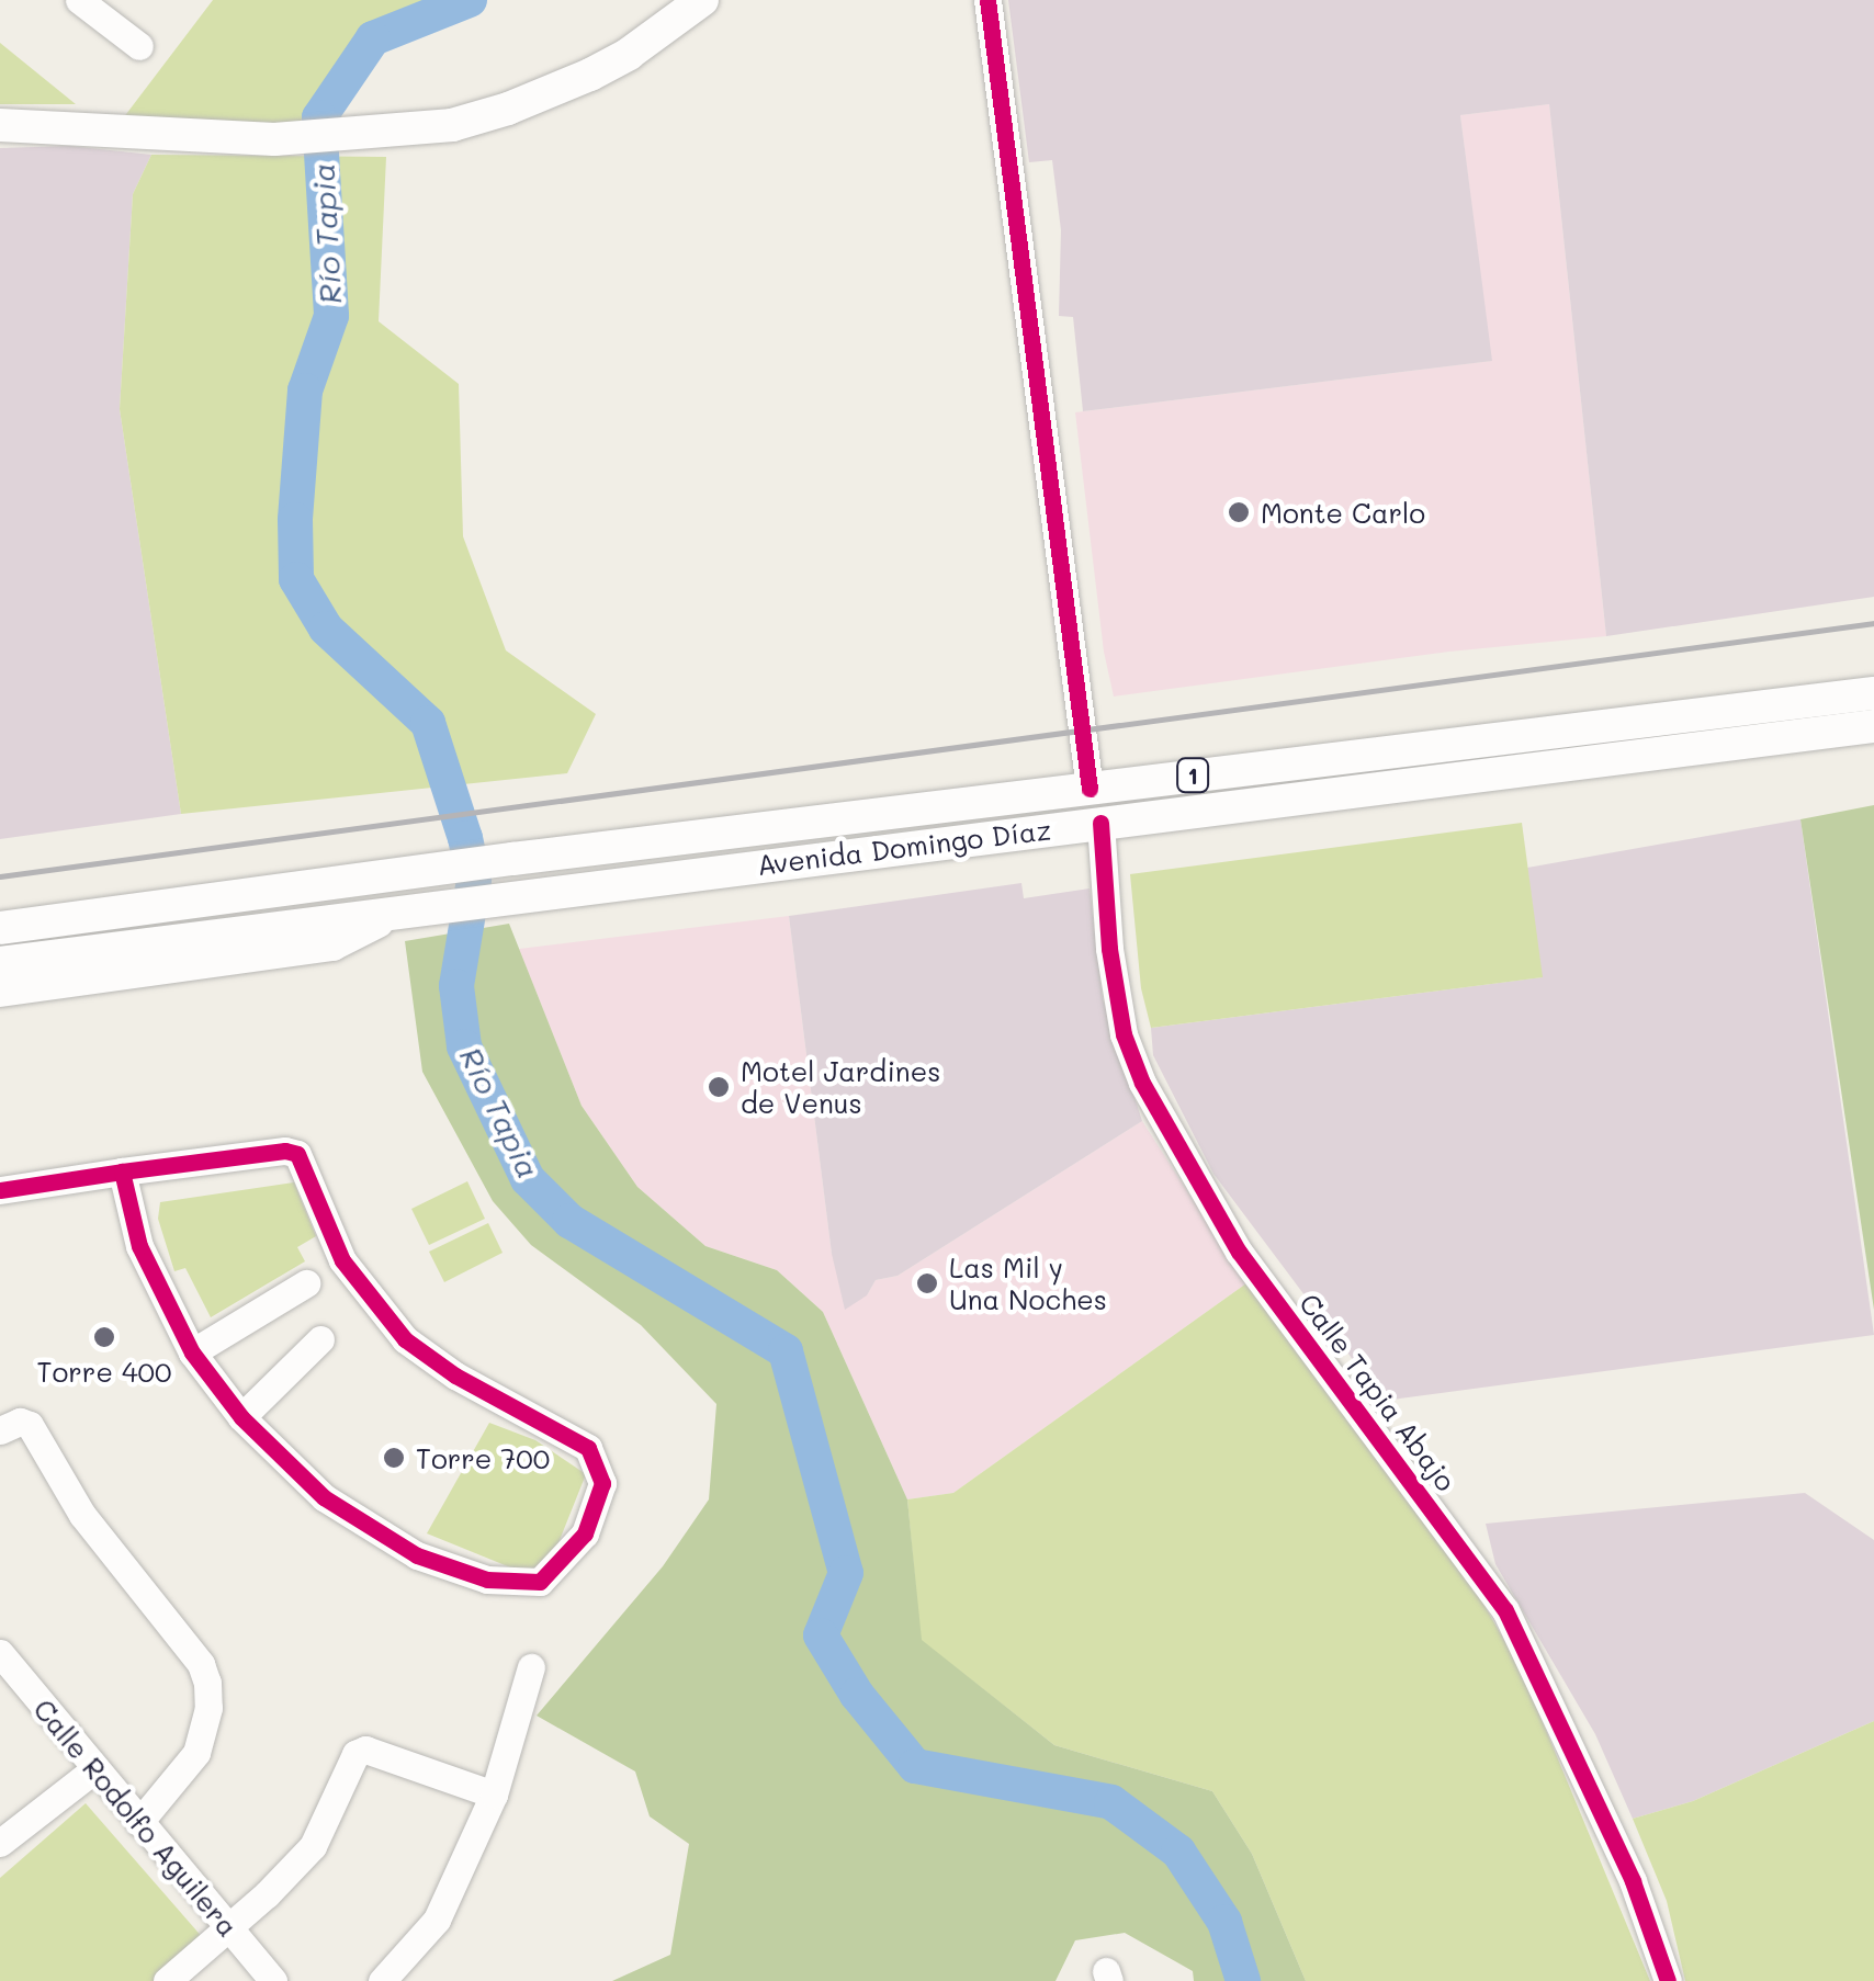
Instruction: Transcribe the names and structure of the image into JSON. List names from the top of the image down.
{
  "streets": {
    "main road": ["1", "Avenida Domingo Díaz"],
    "street": ["Calle Tapia Abajo", "Calle Rodolfo Aguilera"]
  },
  "crossings": [
    ["Avenida Domingo Díaz", "Calle Tapia Abajo"]
  ],
  "water": ["Río Tapia"],
  "places": [
    "Monte Carlo",
    "Motel Jardines de Venus",
    "Las Mil y Una Noches",
    "Torre 400",
    "Torre 700"
  ]
}
